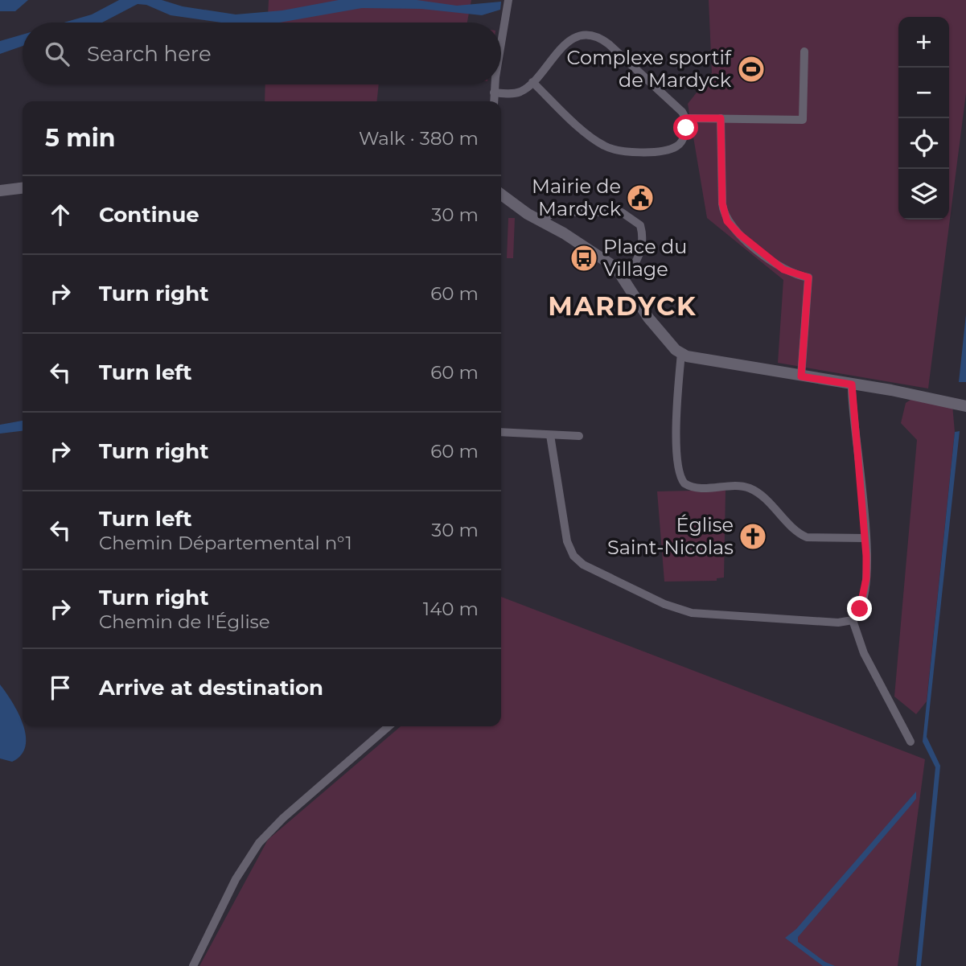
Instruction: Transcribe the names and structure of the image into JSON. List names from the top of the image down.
{
  "districts": ["MARDYCK"],
  "places": {
    "sports": ["Complexe sportif de Mardyck"],
    "public building": ["Mairie de Mardyck"],
    "bus stop": ["Place du Village"],
    "church": ["Église Saint-Nicolas"]
  },
  "page": {
    "map_buttons": ["+", "−"],
    "search": "Search here",
    "heading": ["5 min", "Walk · 380 m"],
    "list": [
      ["Continue", "30 m"],
      ["Turn right", "60 m"],
      ["Turn left", "60 m"],
      ["Turn right", "60 m"],
      ["Turn left", "Chemin Départemental n°1", "30 m"],
      ["Turn right", "Chemin de l'Église", "140 m"],
      "Arrive at destination"
    ]
  }
}
